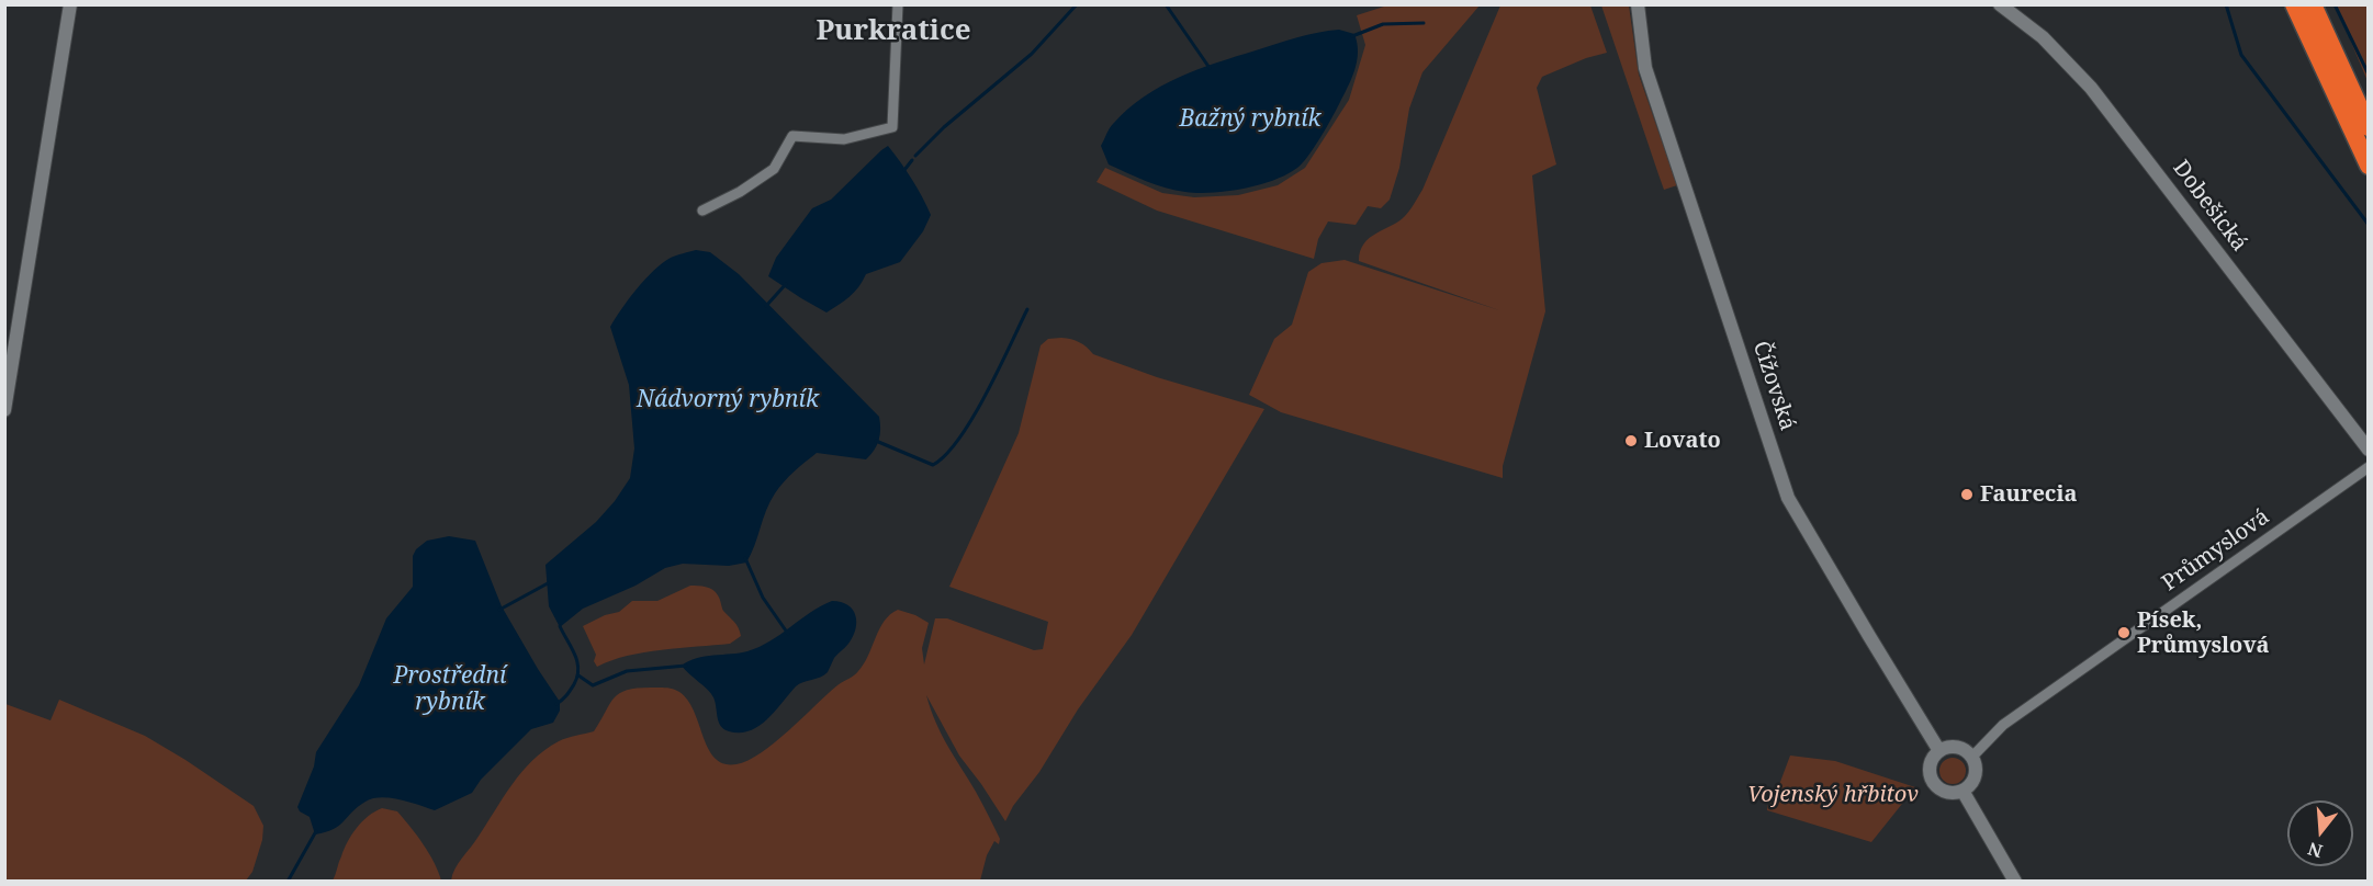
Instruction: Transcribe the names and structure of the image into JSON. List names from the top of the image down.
{
  "streets": {
    "street": ["Dobešická", "Čížovská", "Průmyslová"]
  },
  "crossings": [
    ["Čížovská", "Průmyslová"]
  ],
  "districts": ["Purkratice"],
  "water": ["Bažný rybník", "Nádvorný rybník", "Prostřední rybník"],
  "parks": ["Vojenský hřbitov"],
  "places": ["Lovato", "Faurecia", "Písek, Průmyslová"],
  "north": "bottom"
}
